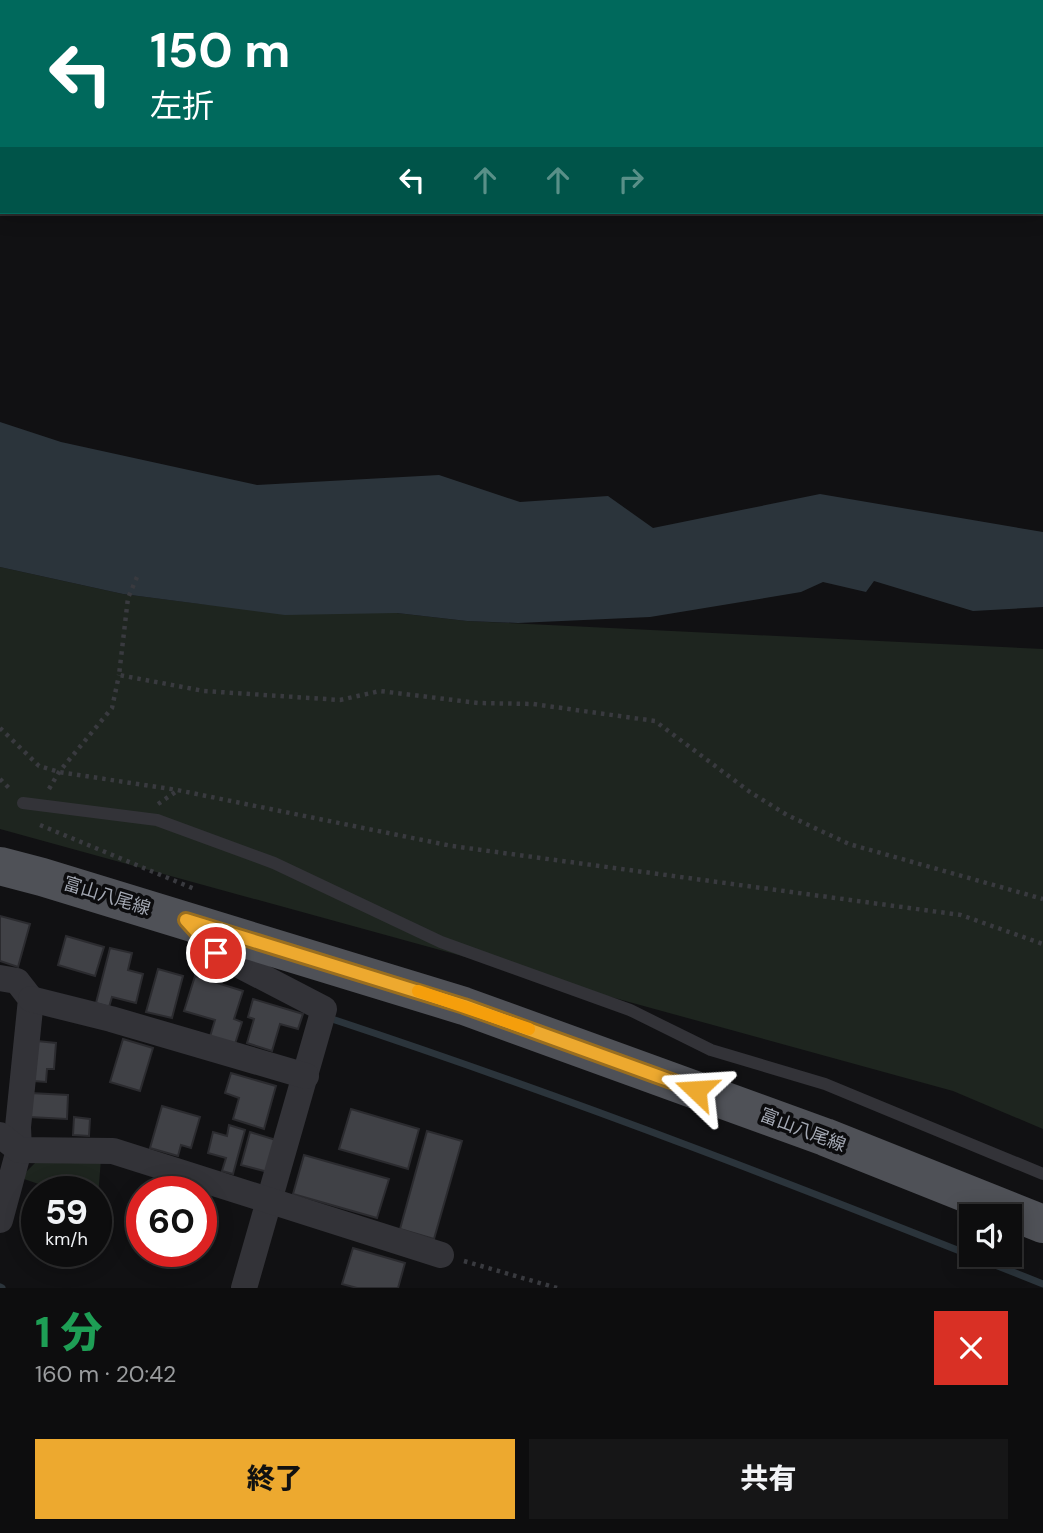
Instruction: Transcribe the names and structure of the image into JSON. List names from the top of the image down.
{
  "streets": {
    "main road": ["富山八尾線"]
  },
  "page": {
    "turn": ["150 m", "左折"],
    "speed": "59 km/h",
    "limit": "60",
    "heading": ["1 分", "160 m · 20:42"],
    "buttons": ["終了", "共有"]
  }
}
